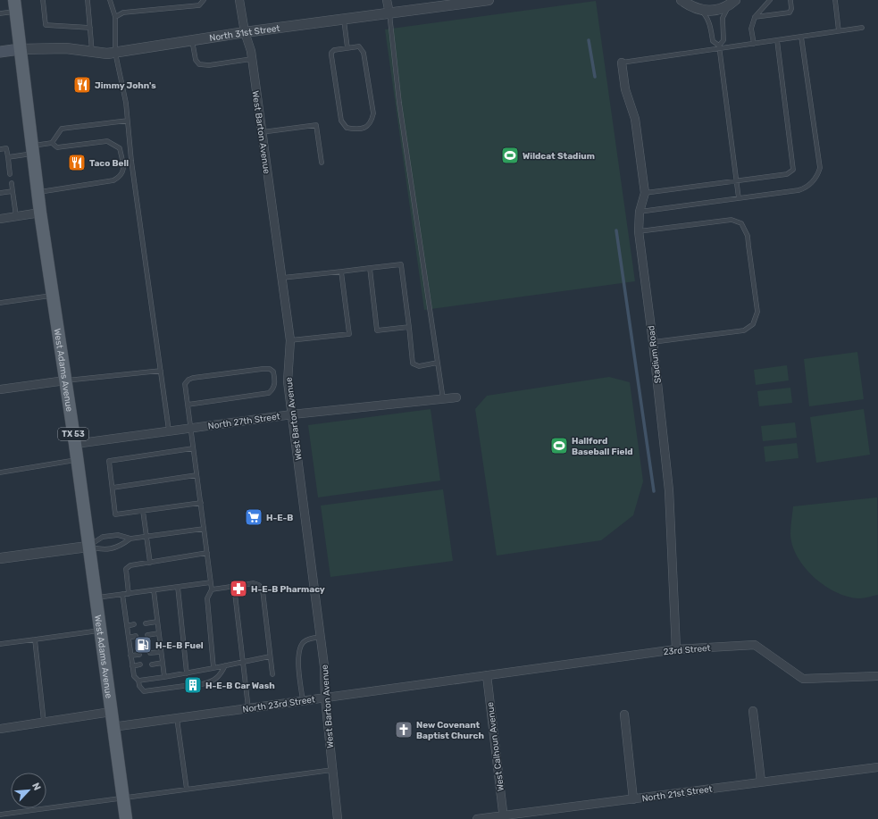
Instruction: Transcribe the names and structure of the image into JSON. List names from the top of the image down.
{
  "streets": {
    "main road": ["North 31st Street", "West Adams Avenue", "TX 53"],
    "street": [
      "West Barton Avenue",
      "Stadium Road",
      "North 27th Street",
      "23rd Street",
      "North 23rd Street",
      "West Calhoun Avenue",
      "North 21st Street"
    ]
  },
  "crossings": [
    ["North 31st Street", "West Barton Avenue"],
    ["North 31st Street", "West Adams Avenue"],
    ["North 31st Street", "TX 53"],
    ["West Barton Avenue", "North 27th Street"],
    ["West Barton Avenue", "North 23rd Street"],
    ["Stadium Road", "23rd Street"],
    ["West Adams Avenue", "North 27th Street"],
    ["West Adams Avenue", "TX 53"],
    ["West Adams Avenue", "North 23rd Street"],
    ["23rd Street", "North 23rd Street"],
    ["23rd Street", "West Calhoun Avenue"],
    ["North 23rd Street", "West Calhoun Avenue"],
    ["West Calhoun Avenue", "North 21st Street"]
  ],
  "places": {
    "restaurant": ["Jimmy John's", "Taco Bell"],
    "sports": ["Wildcat Stadium", "Hallford Baseball Field"],
    "supermarket": ["H-E-B"],
    "pharmacy": ["H-E-B Pharmacy"],
    "fuel station": ["H-E-B Fuel"],
    "building": ["H-E-B Car Wash"],
    "church": ["New Covenant Baptist Church"]
  },
  "north": "top right"
}
